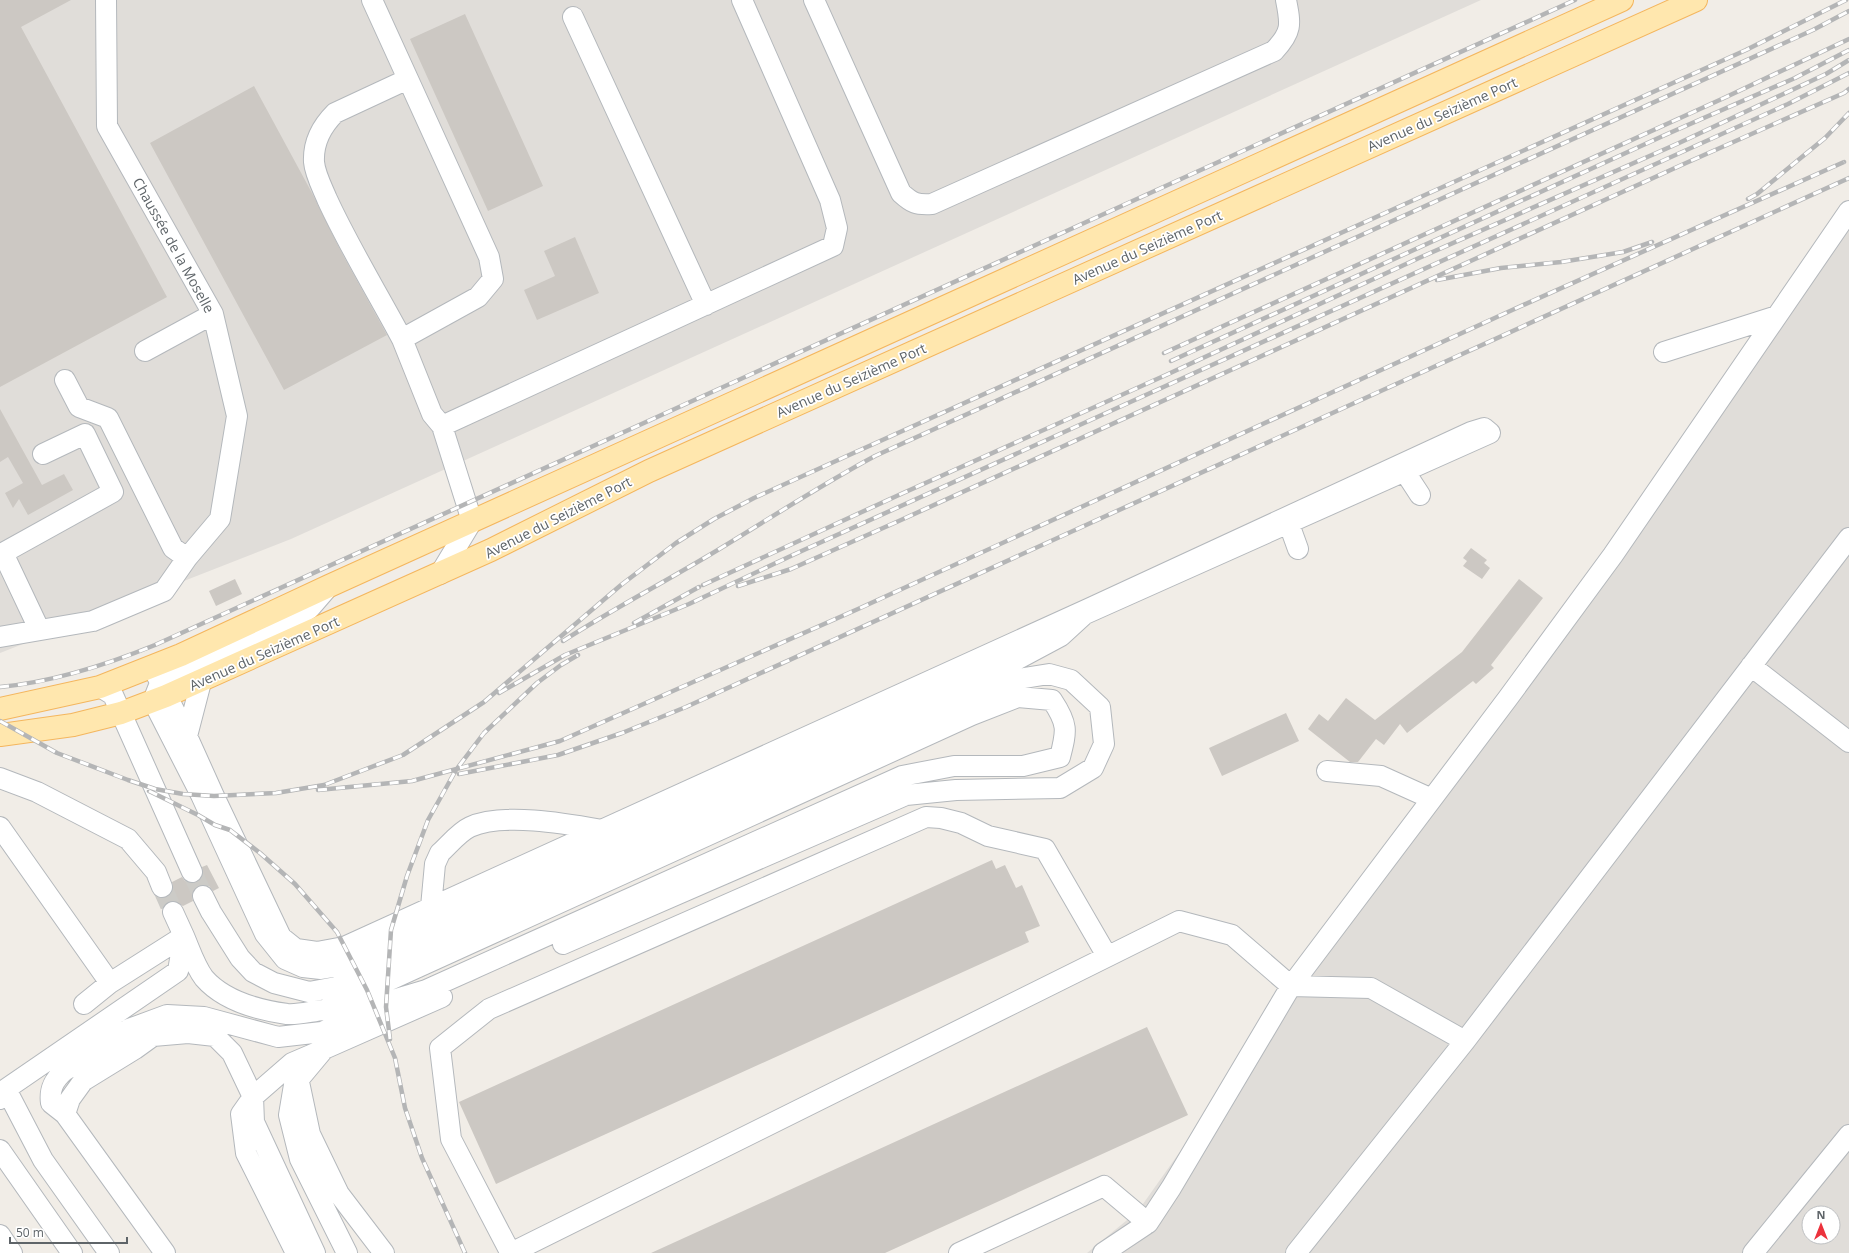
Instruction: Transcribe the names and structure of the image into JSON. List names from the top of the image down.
{
  "streets": {
    "main road": ["Avenue du Seizième Port"],
    "street": ["Chaussée de la Moselle"]
  },
  "scale_bar": "50 m",
  "north": "top"
}
